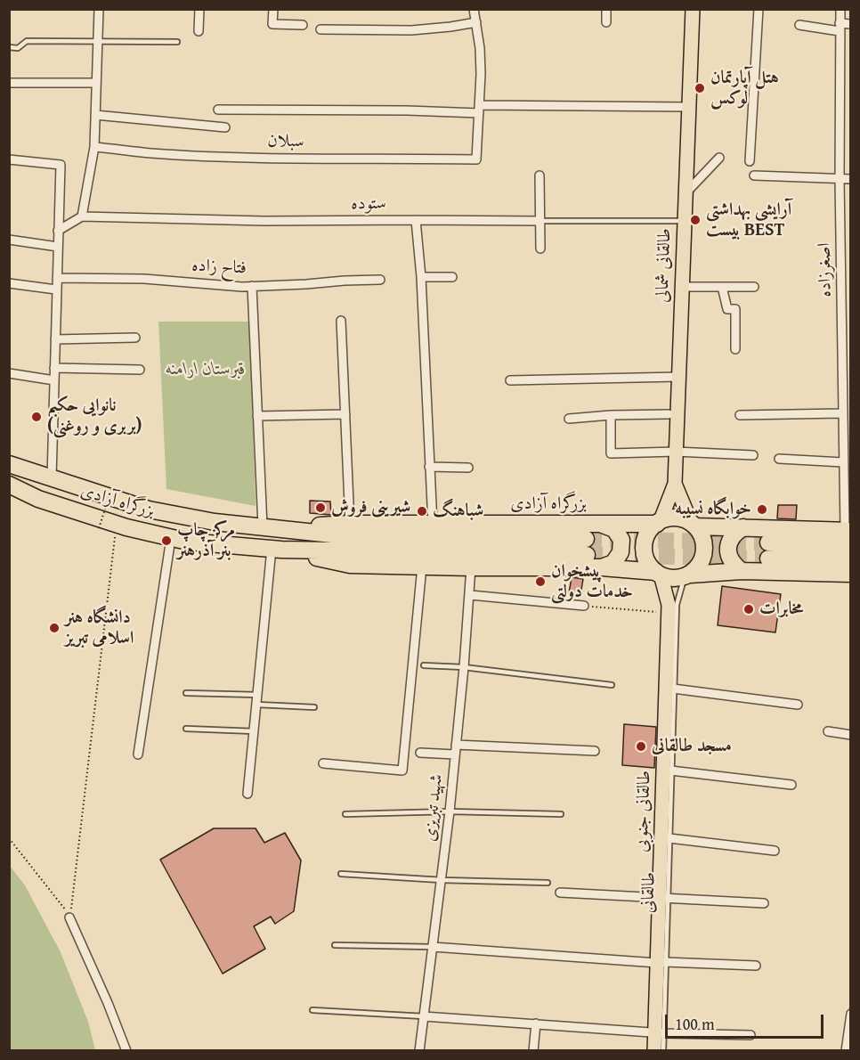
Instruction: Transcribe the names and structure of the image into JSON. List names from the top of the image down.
{
  "streets": {
    "highway": ["بزرگراه آزادی"],
    "main road": ["طالقانی شمالی", "طالقانی جنوبی"],
    "street": [
      "سبلان",
      "ستوده",
      "فتاح زاده",
      "اصغرزاده",
      "شهید تبریزی"
    ]
  },
  "crossings": [
    ["ستوده", "طالقانی شمالی"],
    ["طالقانی شمالی", "بزرگراه آزادی"],
    ["طالقانی شمالی", "طالقانی جنوبی"],
    ["بزرگراه آزادی", "شهید تبریزی"],
    ["بزرگراه آزادی", "طالقانی جنوبی"]
  ],
  "parks": ["قبرستان ارامنه"],
  "places": [
    "هتل آپارتمان لوکس",
    "آرایشی بهداشتی بیست BEST",
    "نانوایی حکیم (بربری و روغنی)",
    "شیرینی فروش",
    "خوابگاه نسیبه",
    "شباهنگ",
    "مرکز چاپ بنر آذرهنر",
    "پیشخوان خدمات دولتی",
    "مخابرات",
    "دانشگاه هنر اسلامی تبریز",
    "مسجد طالقانی"
  ],
  "scale_bar": "100 m"
}
